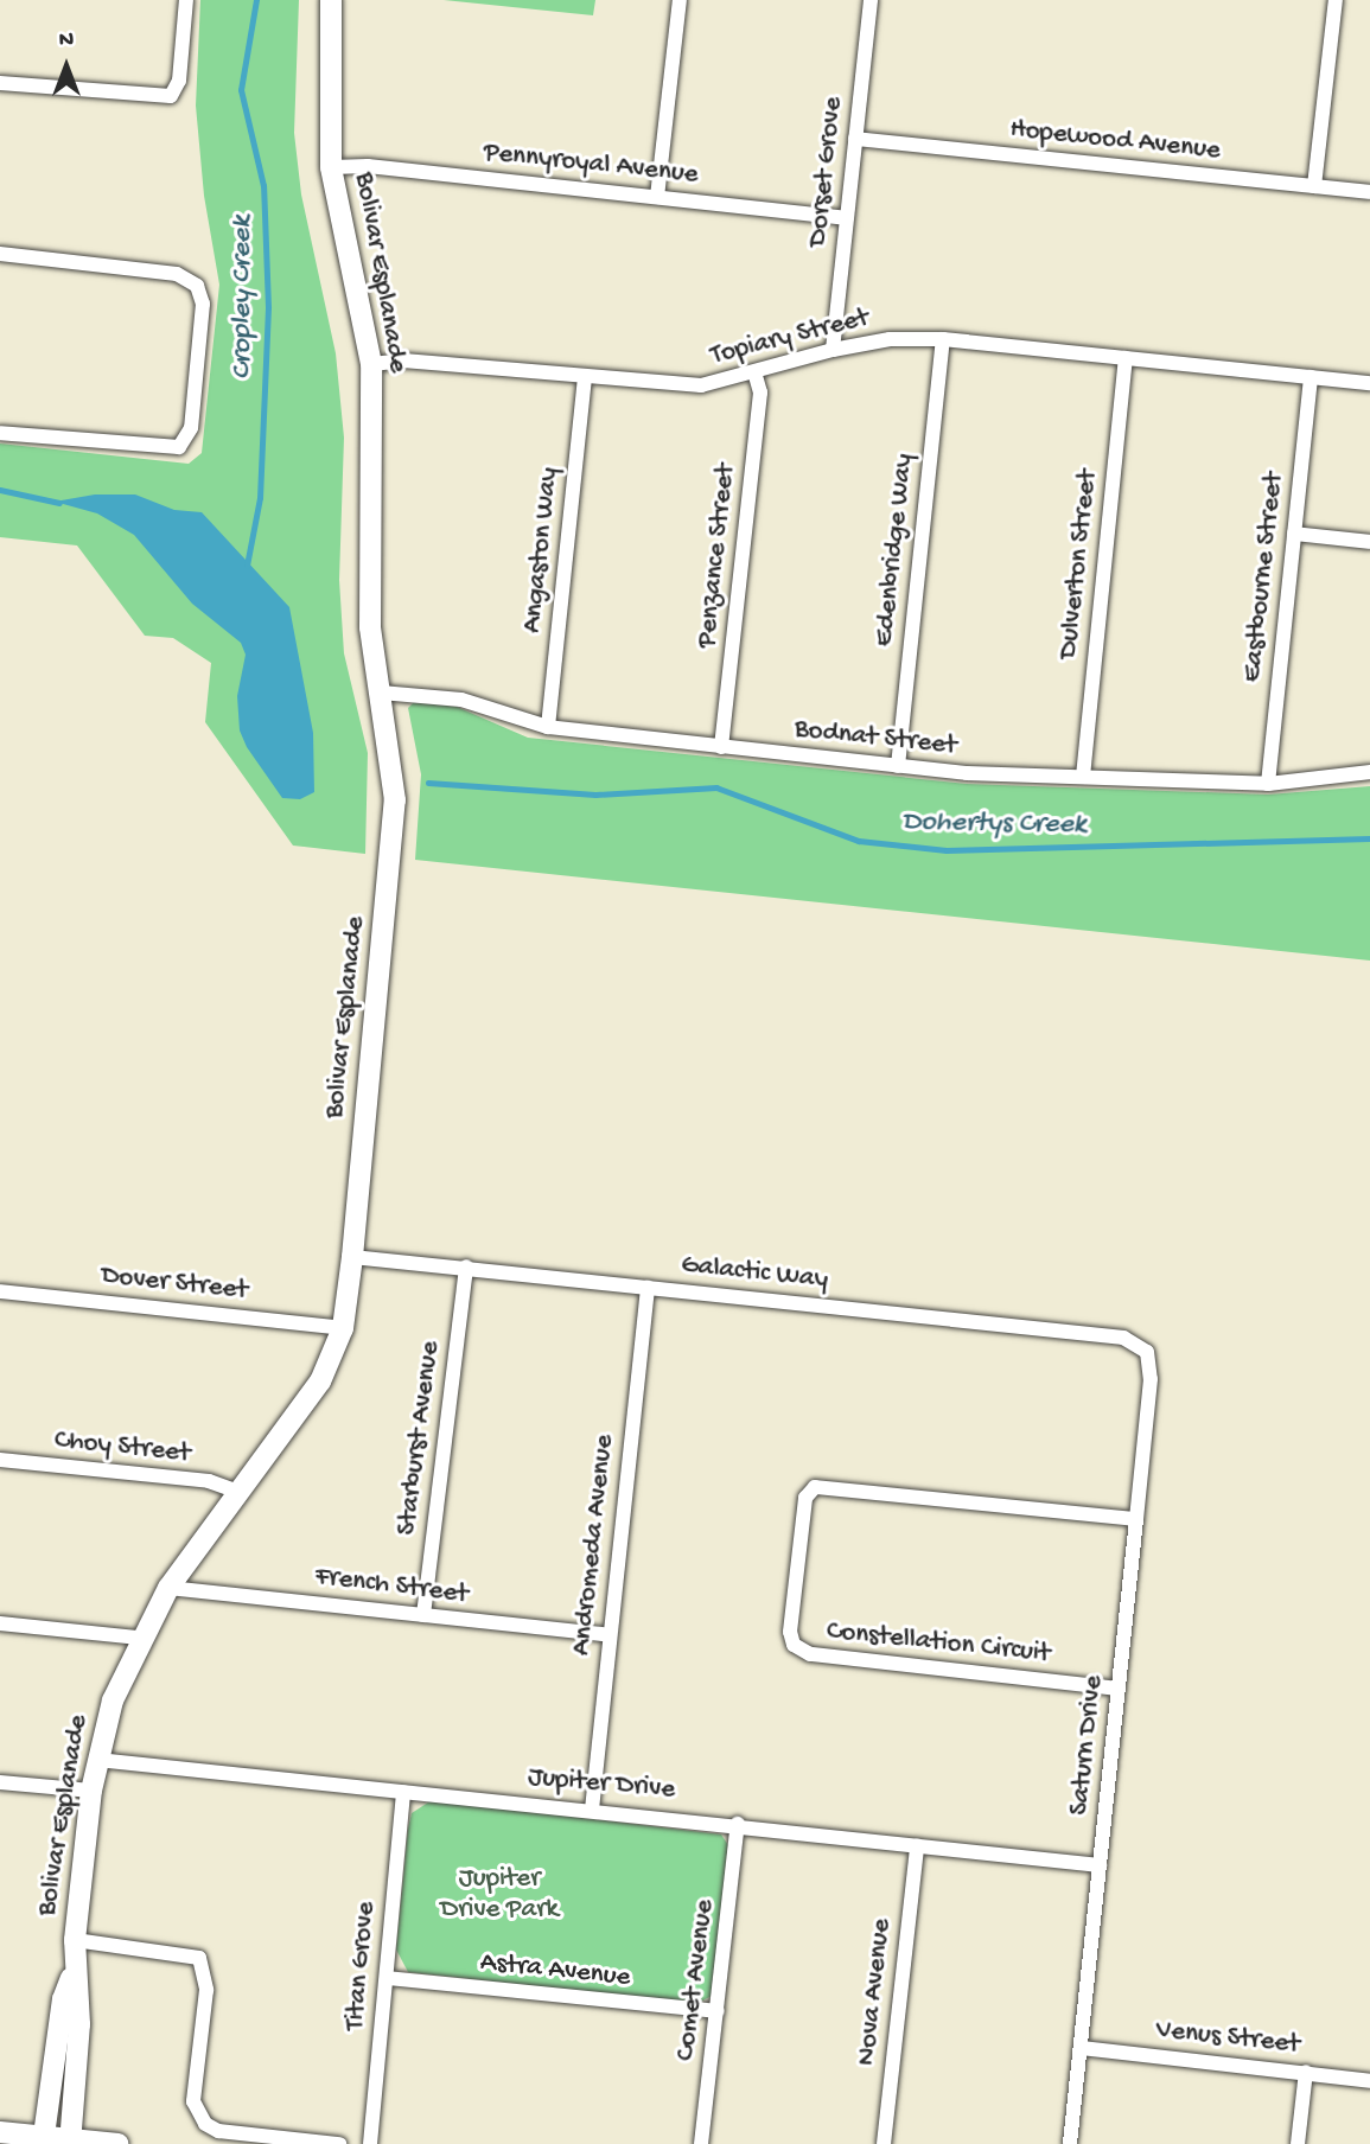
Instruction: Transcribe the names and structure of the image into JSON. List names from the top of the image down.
{
  "streets": {
    "street": [
      "Hopewood Avenue",
      "Pennyroyal Avenue",
      "Dorset Grove",
      "Bolivar Esplanade",
      "Topiary Street",
      "Angaston Way",
      "Edenbridge Way",
      "Penzance Street",
      "Dulverton Street",
      "Eastbourne Street",
      "Bodnat Street",
      "Galactic Way",
      "Dover Street",
      "Starburst Avenue",
      "Choy Street",
      "Andromeda Avenue",
      "French Street",
      "Constellation Circuit",
      "Saturn Drive",
      "Jupiter Drive",
      "Titan Grove",
      "Astra Avenue",
      "Comet Avenue",
      "Nova Avenue",
      "Venus Street"
    ]
  },
  "crossings": [
    ["Hopewood Avenue", "Dorset Grove"],
    ["Pennyroyal Avenue", "Dorset Grove"],
    ["Pennyroyal Avenue", "Bolivar Esplanade"],
    ["Dorset Grove", "Topiary Street"],
    ["Bolivar Esplanade", "Topiary Street"],
    ["Bolivar Esplanade", "Bodnat Street"],
    ["Bolivar Esplanade", "Galactic Way"],
    ["Bolivar Esplanade", "Dover Street"],
    ["Bolivar Esplanade", "Choy Street"],
    ["Bolivar Esplanade", "French Street"],
    ["Bolivar Esplanade", "Jupiter Drive"],
    ["Topiary Street", "Angaston Way"],
    ["Topiary Street", "Edenbridge Way"],
    ["Topiary Street", "Penzance Street"],
    ["Topiary Street", "Dulverton Street"],
    ["Topiary Street", "Eastbourne Street"],
    ["Angaston Way", "Bodnat Street"],
    ["Edenbridge Way", "Bodnat Street"],
    ["Penzance Street", "Bodnat Street"],
    ["Dulverton Street", "Bodnat Street"],
    ["Eastbourne Street", "Bodnat Street"],
    ["Galactic Way", "Starburst Avenue"],
    ["Galactic Way", "Andromeda Avenue"],
    ["Galactic Way", "Saturn Drive"],
    ["Starburst Avenue", "French Street"],
    ["Andromeda Avenue", "French Street"],
    ["Andromeda Avenue", "Jupiter Drive"],
    ["Constellation Circuit", "Saturn Drive"],
    ["Saturn Drive", "Jupiter Drive"],
    ["Saturn Drive", "Venus Street"],
    ["Jupiter Drive", "Titan Grove"],
    ["Jupiter Drive", "Comet Avenue"],
    ["Jupiter Drive", "Nova Avenue"],
    ["Titan Grove", "Astra Avenue"],
    ["Astra Avenue", "Comet Avenue"]
  ],
  "water": ["Cropley Creek", "Dohertys Creek"],
  "parks": ["Jupiter Drive Park"],
  "north": "top"
}
